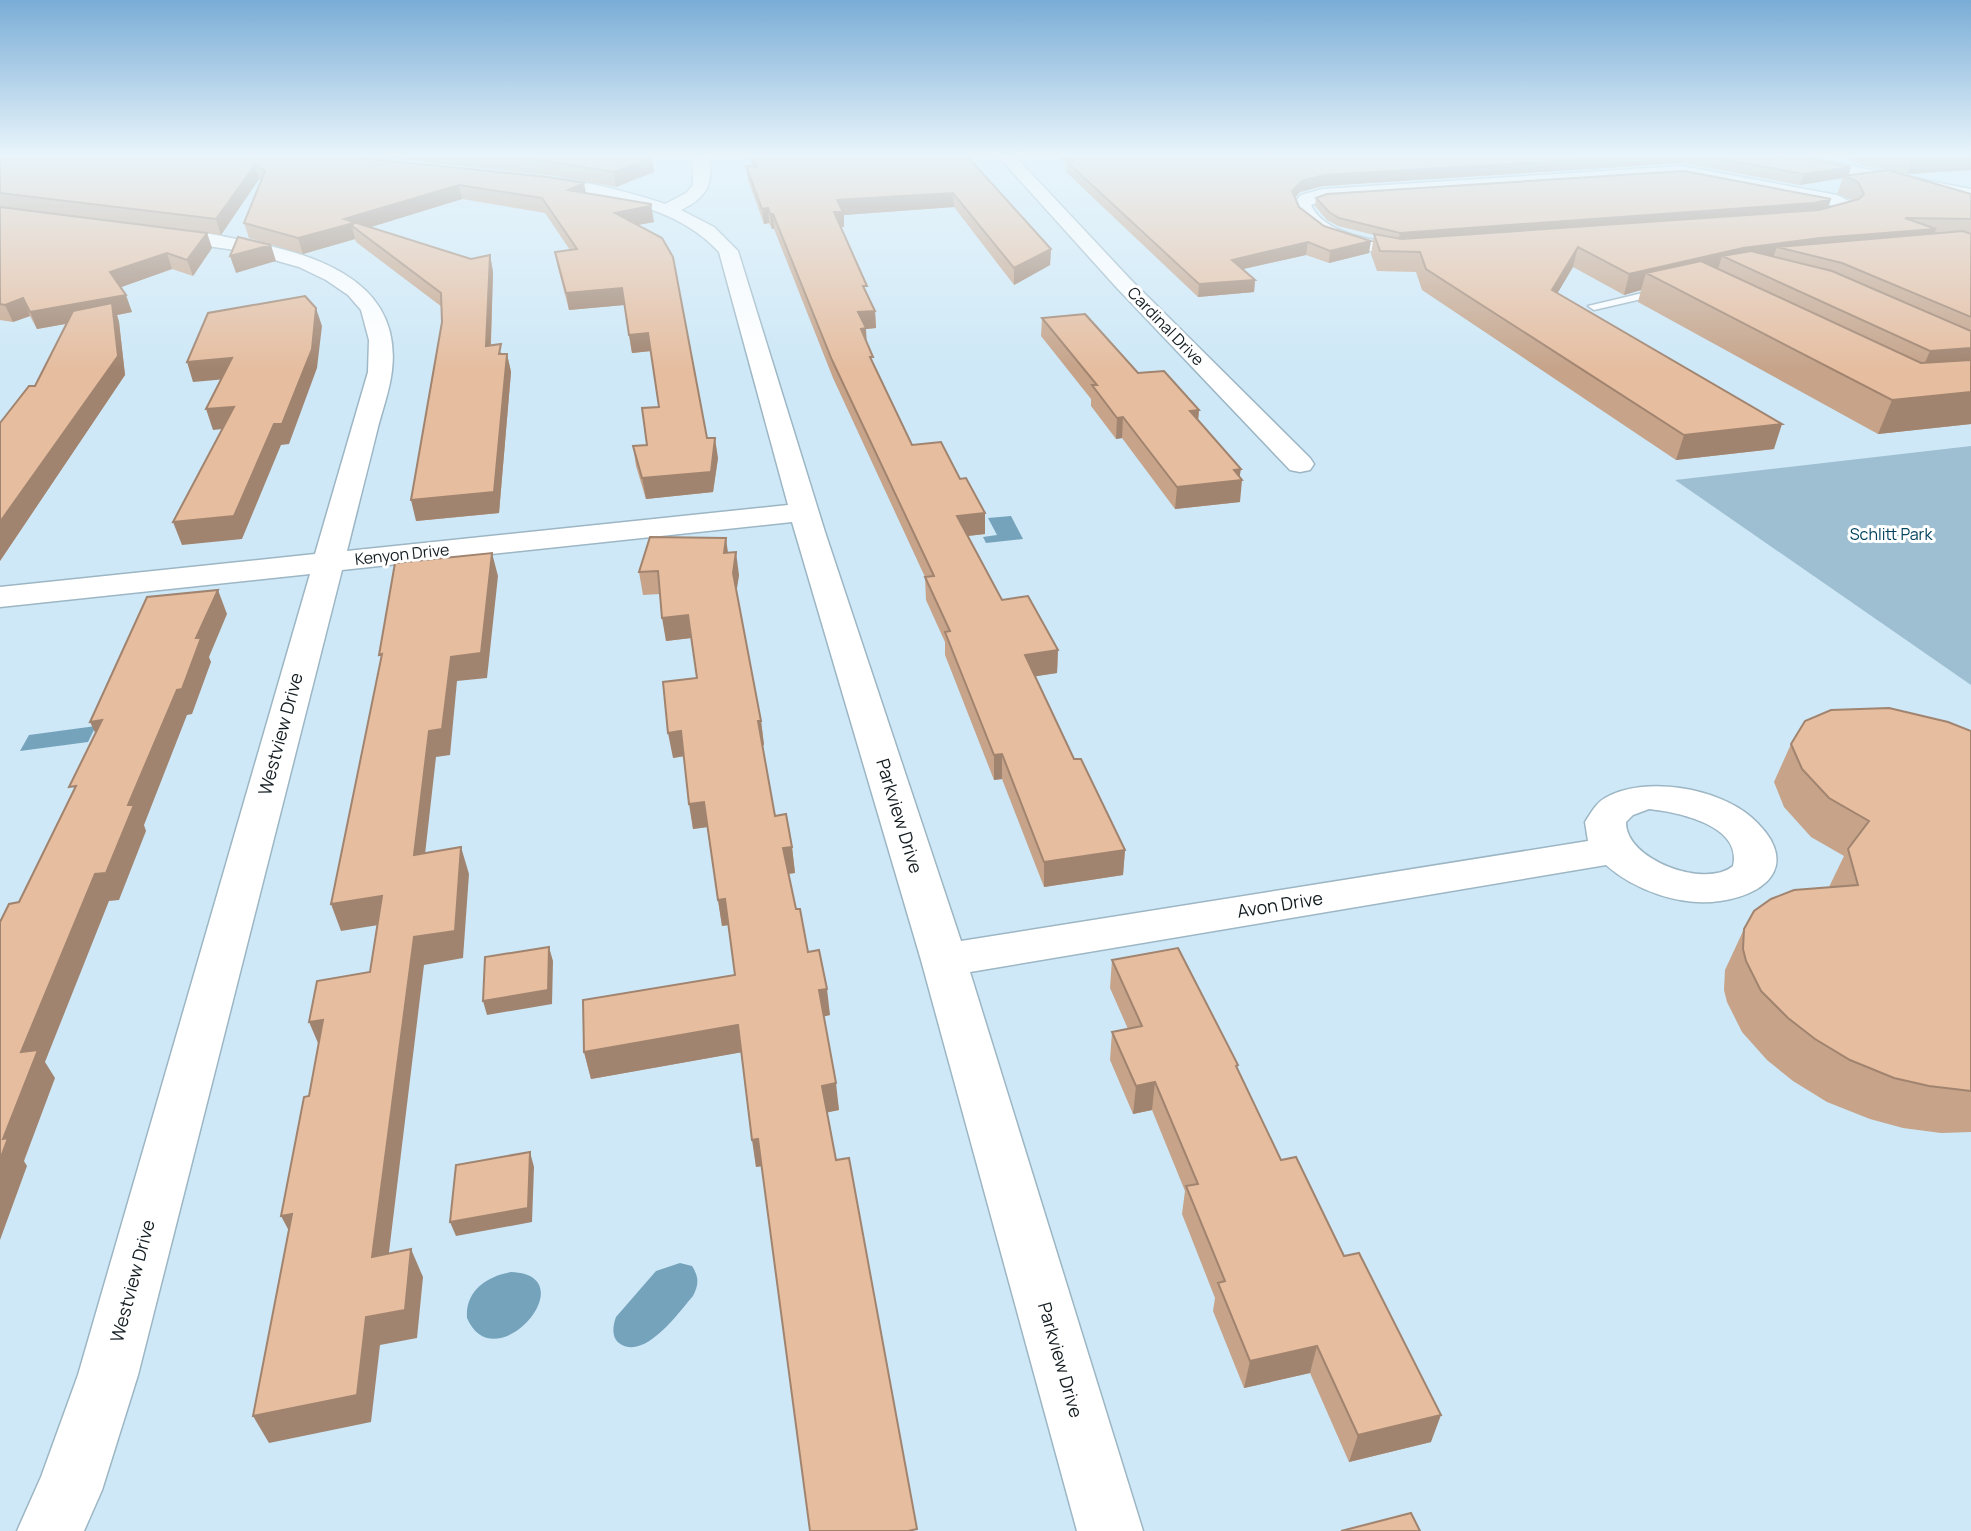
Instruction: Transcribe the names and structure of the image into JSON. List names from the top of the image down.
{
  "streets": {
    "street": [
      "Cardinal Drive",
      "Kenyon Drive",
      "Westview Drive",
      "Parkview Drive",
      "Avon Drive"
    ]
  },
  "crossings": [
    ["Kenyon Drive", "Westview Drive"],
    ["Kenyon Drive", "Parkview Drive"],
    ["Parkview Drive", "Avon Drive"]
  ],
  "parks": ["Schlitt Park"]
}
